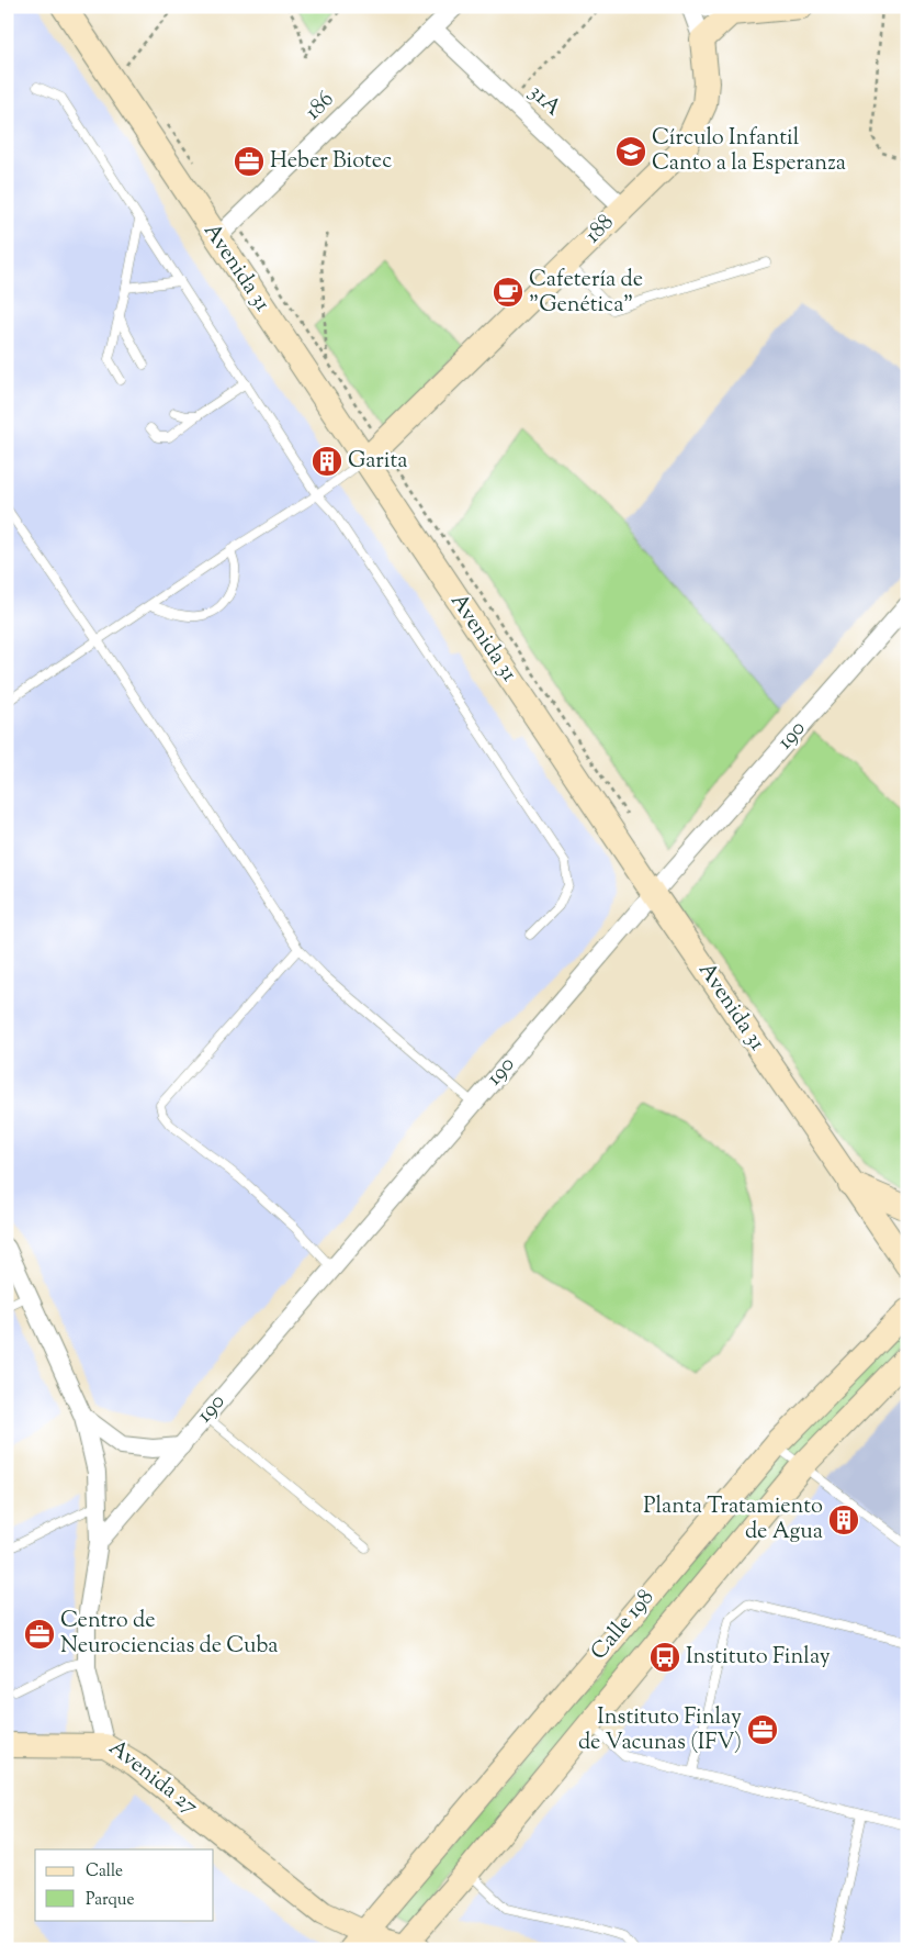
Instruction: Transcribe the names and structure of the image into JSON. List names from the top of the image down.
{
  "streets": {
    "main road": [
      "188",
      "Avenida 31",
      "Calle 198",
      "Avenida 27"
    ],
    "street": ["31A", "186", "190"]
  },
  "crossings": [
    ["31A", "186"],
    ["31A", "188"],
    ["186", "Avenida 31"],
    ["188", "Avenida 31"],
    ["Avenida 31", "190"],
    ["190", "Avenida 27"],
    ["Calle 198", "Avenida 27"]
  ],
  "places": {
    "school or university": ["Círculo Infantil Canto a la Esperanza"],
    "office": ["Heber Biotec", "Centro de Neurociencias de Cuba", "Instituto Finlay de Vacunas (IFV)"],
    "cafe": ["Cafetería de \"Genética\""],
    "building": ["Garita", "Planta Tratamiento de Agua"],
    "bus stop": ["Instituto Finlay"]
  },
  "legend": ["Calle", "Parque"]
}
